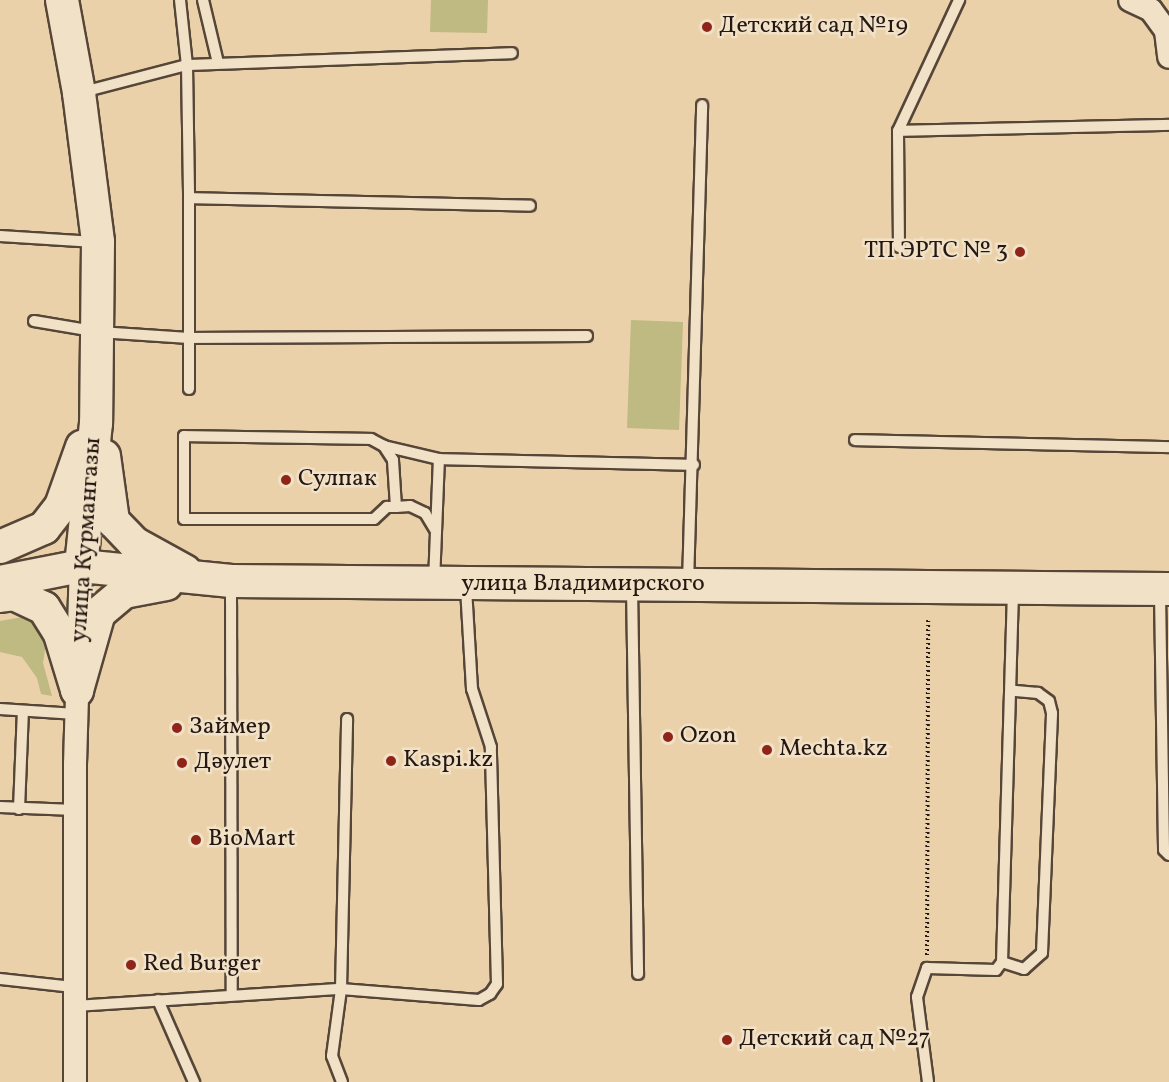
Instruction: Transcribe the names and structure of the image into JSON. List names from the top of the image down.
{
  "streets": {
    "street": ["улица Курмангазы", "улица Владимирского"]
  },
  "crossings": [
    ["улица Курмангазы", "улица Владимирского"]
  ],
  "places": [
    "Детский сад №19",
    "ТП ЭРТС № 3",
    "Сулпак",
    "Займер",
    "Ozon",
    "Mechta.kz",
    "Kaspi.kz",
    "Дәулет",
    "BioMart",
    "Red Burger",
    "Детский сад №27"
  ]
}
